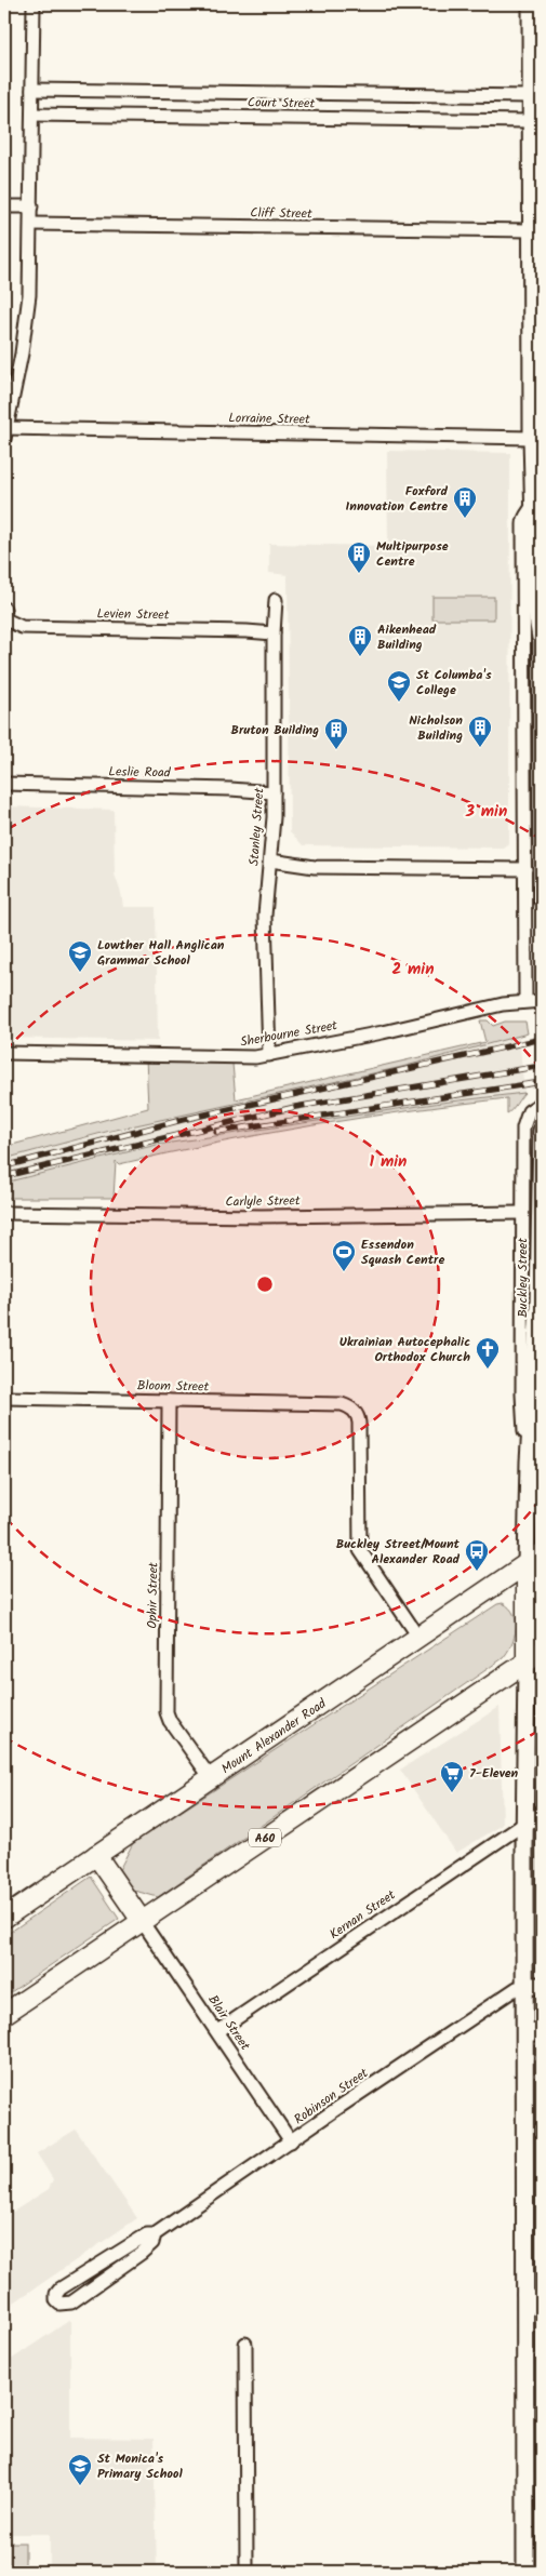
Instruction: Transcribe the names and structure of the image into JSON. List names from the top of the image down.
{
  "streets": {
    "main road": ["Buckley Street", "Mount Alexander Road", "A60"],
    "street": [
      "Court Street",
      "Cliff Street",
      "Lorraine Street",
      "Levien Street",
      "Leslie Road",
      "Stanley Street",
      "Sherbourne Street",
      "Carlyle Street",
      "Bloom Street",
      "Ophir Street",
      "Kernan Street",
      "Blair Street",
      "Robinson Street"
    ]
  },
  "crossings": [
    ["Levien Street", "Stanley Street"],
    ["Leslie Road", "Stanley Street"],
    ["Stanley Street", "Sherbourne Street"],
    ["Carlyle Street", "Buckley Street"],
    ["Buckley Street", "Mount Alexander Road"],
    ["Buckley Street", "A60"],
    ["Buckley Street", "Kernan Street"],
    ["Buckley Street", "Robinson Street"],
    ["Bloom Street", "Ophir Street"],
    ["Bloom Street", "Mount Alexander Road"],
    ["Ophir Street", "Mount Alexander Road"],
    ["A60", "Blair Street"],
    ["Kernan Street", "Blair Street"],
    ["Blair Street", "Robinson Street"]
  ],
  "places": {
    "building": [
      "Foxford Innovation Centre",
      "Multipurpose Centre",
      "Aikenhead Building",
      "Nicholson Building",
      "Bruton Building"
    ],
    "school or university": ["St Columba's College", "Lowther Hall Anglican Grammar School", "St Monica's Primary School"],
    "sports": ["Essendon Squash Centre"],
    "church": ["Ukrainian Autocephalic Orthodox Church"],
    "bus stop": ["Buckley Street/Mount Alexander Road"],
    "supermarket": ["7-Eleven"]
  },
  "rings": ["3 min", "2 min", "1 min"]
}
